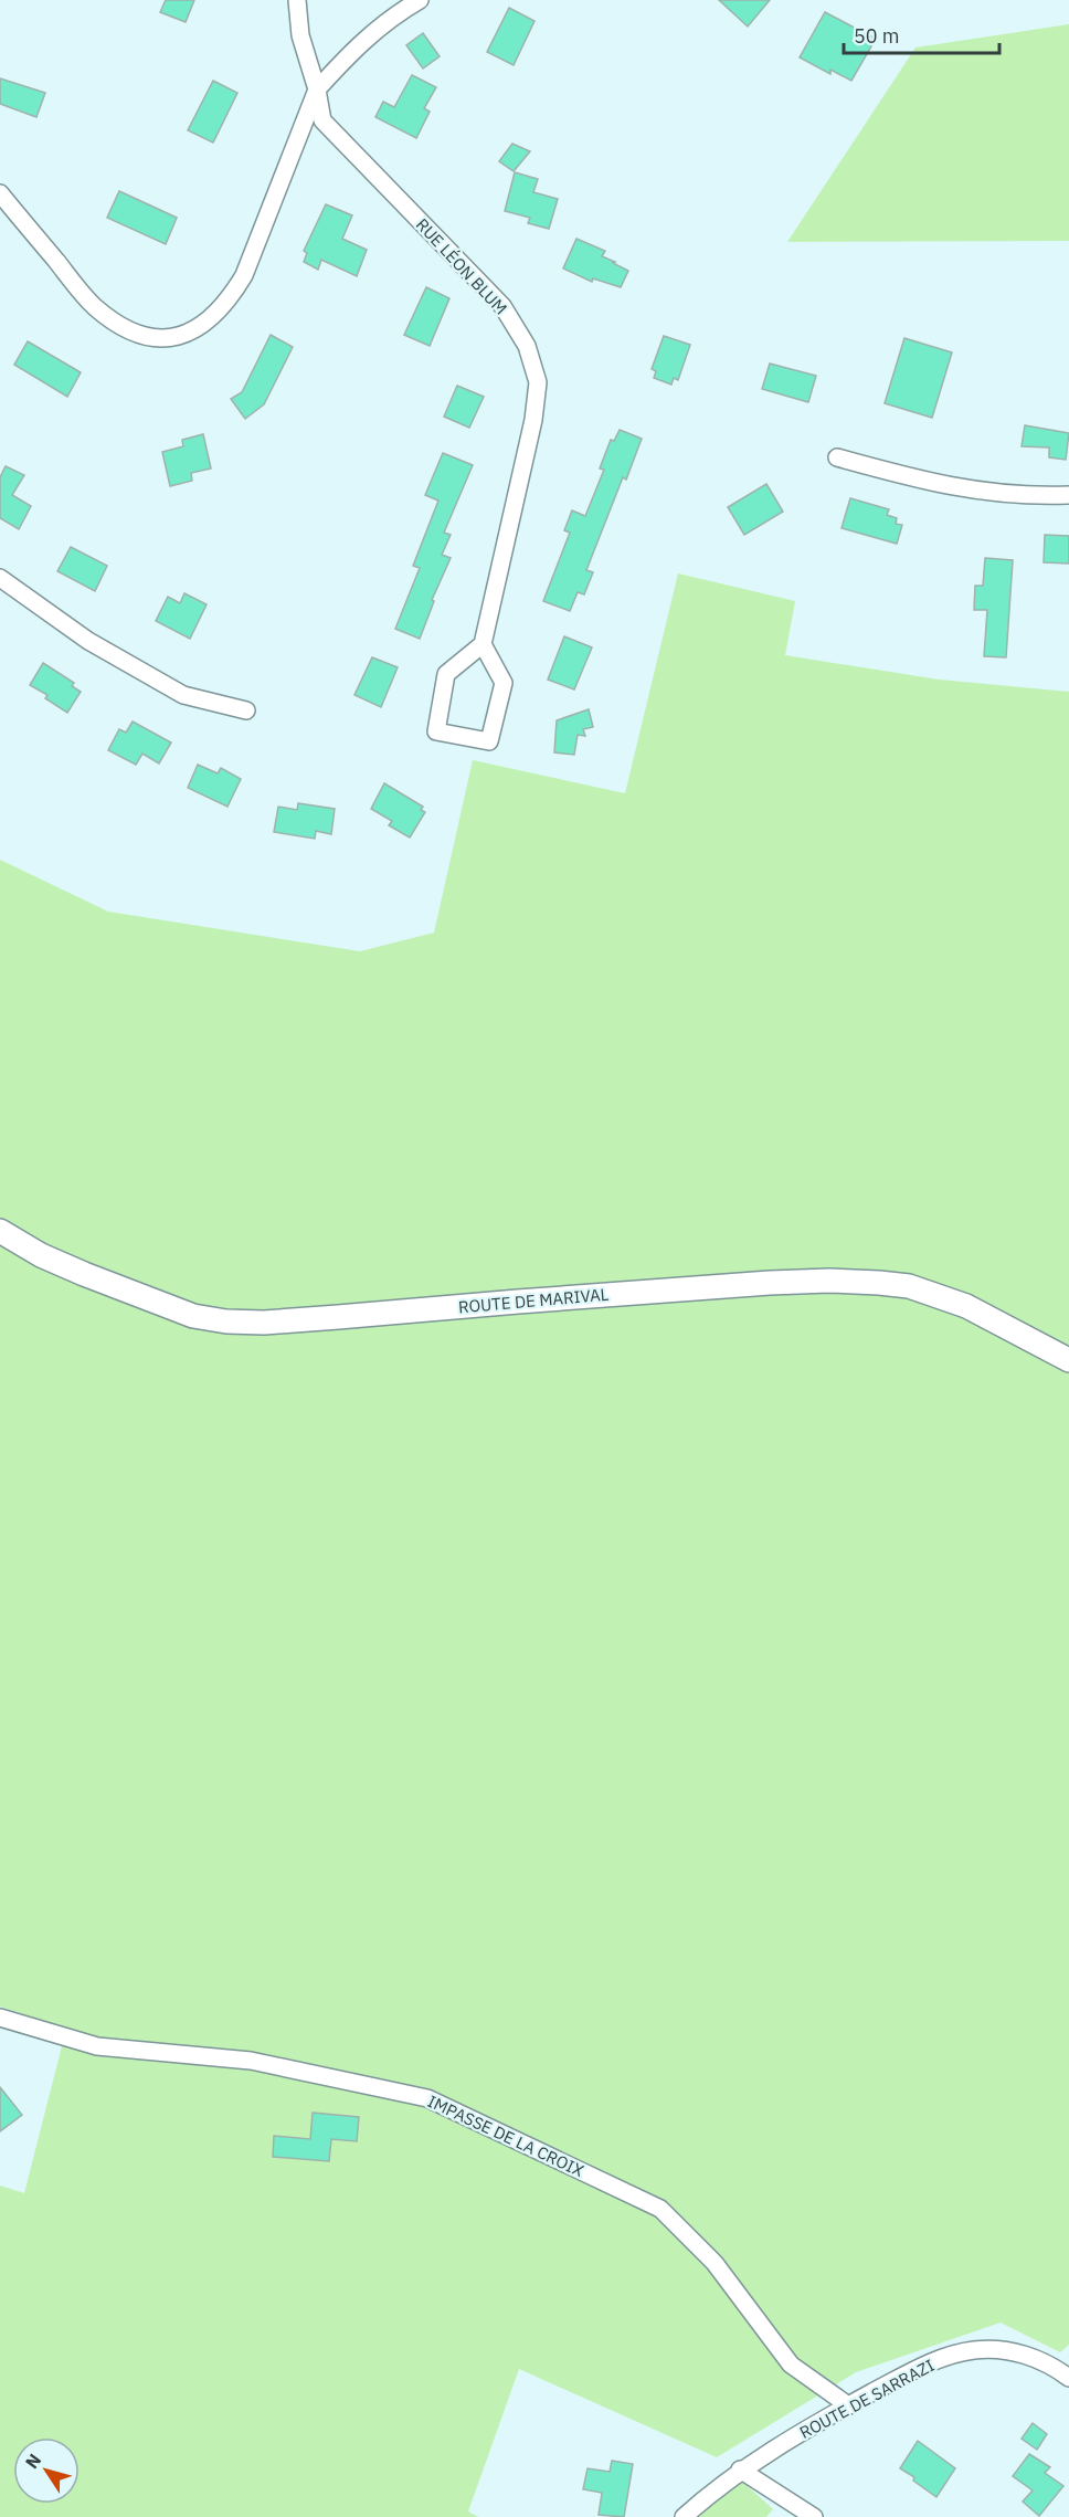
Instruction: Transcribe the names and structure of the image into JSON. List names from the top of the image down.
{
  "streets": {
    "main road": ["ROUTE DE MARIVAL"],
    "street": ["RUE LÉON BLUM", "IMPASSE DE LA CROIX", "ROUTE DE SARRAZI"]
  },
  "crossings": [
    ["IMPASSE DE LA CROIX", "ROUTE DE SARRAZI"]
  ],
  "scale_bar": "50 m",
  "north": "top left"
}
